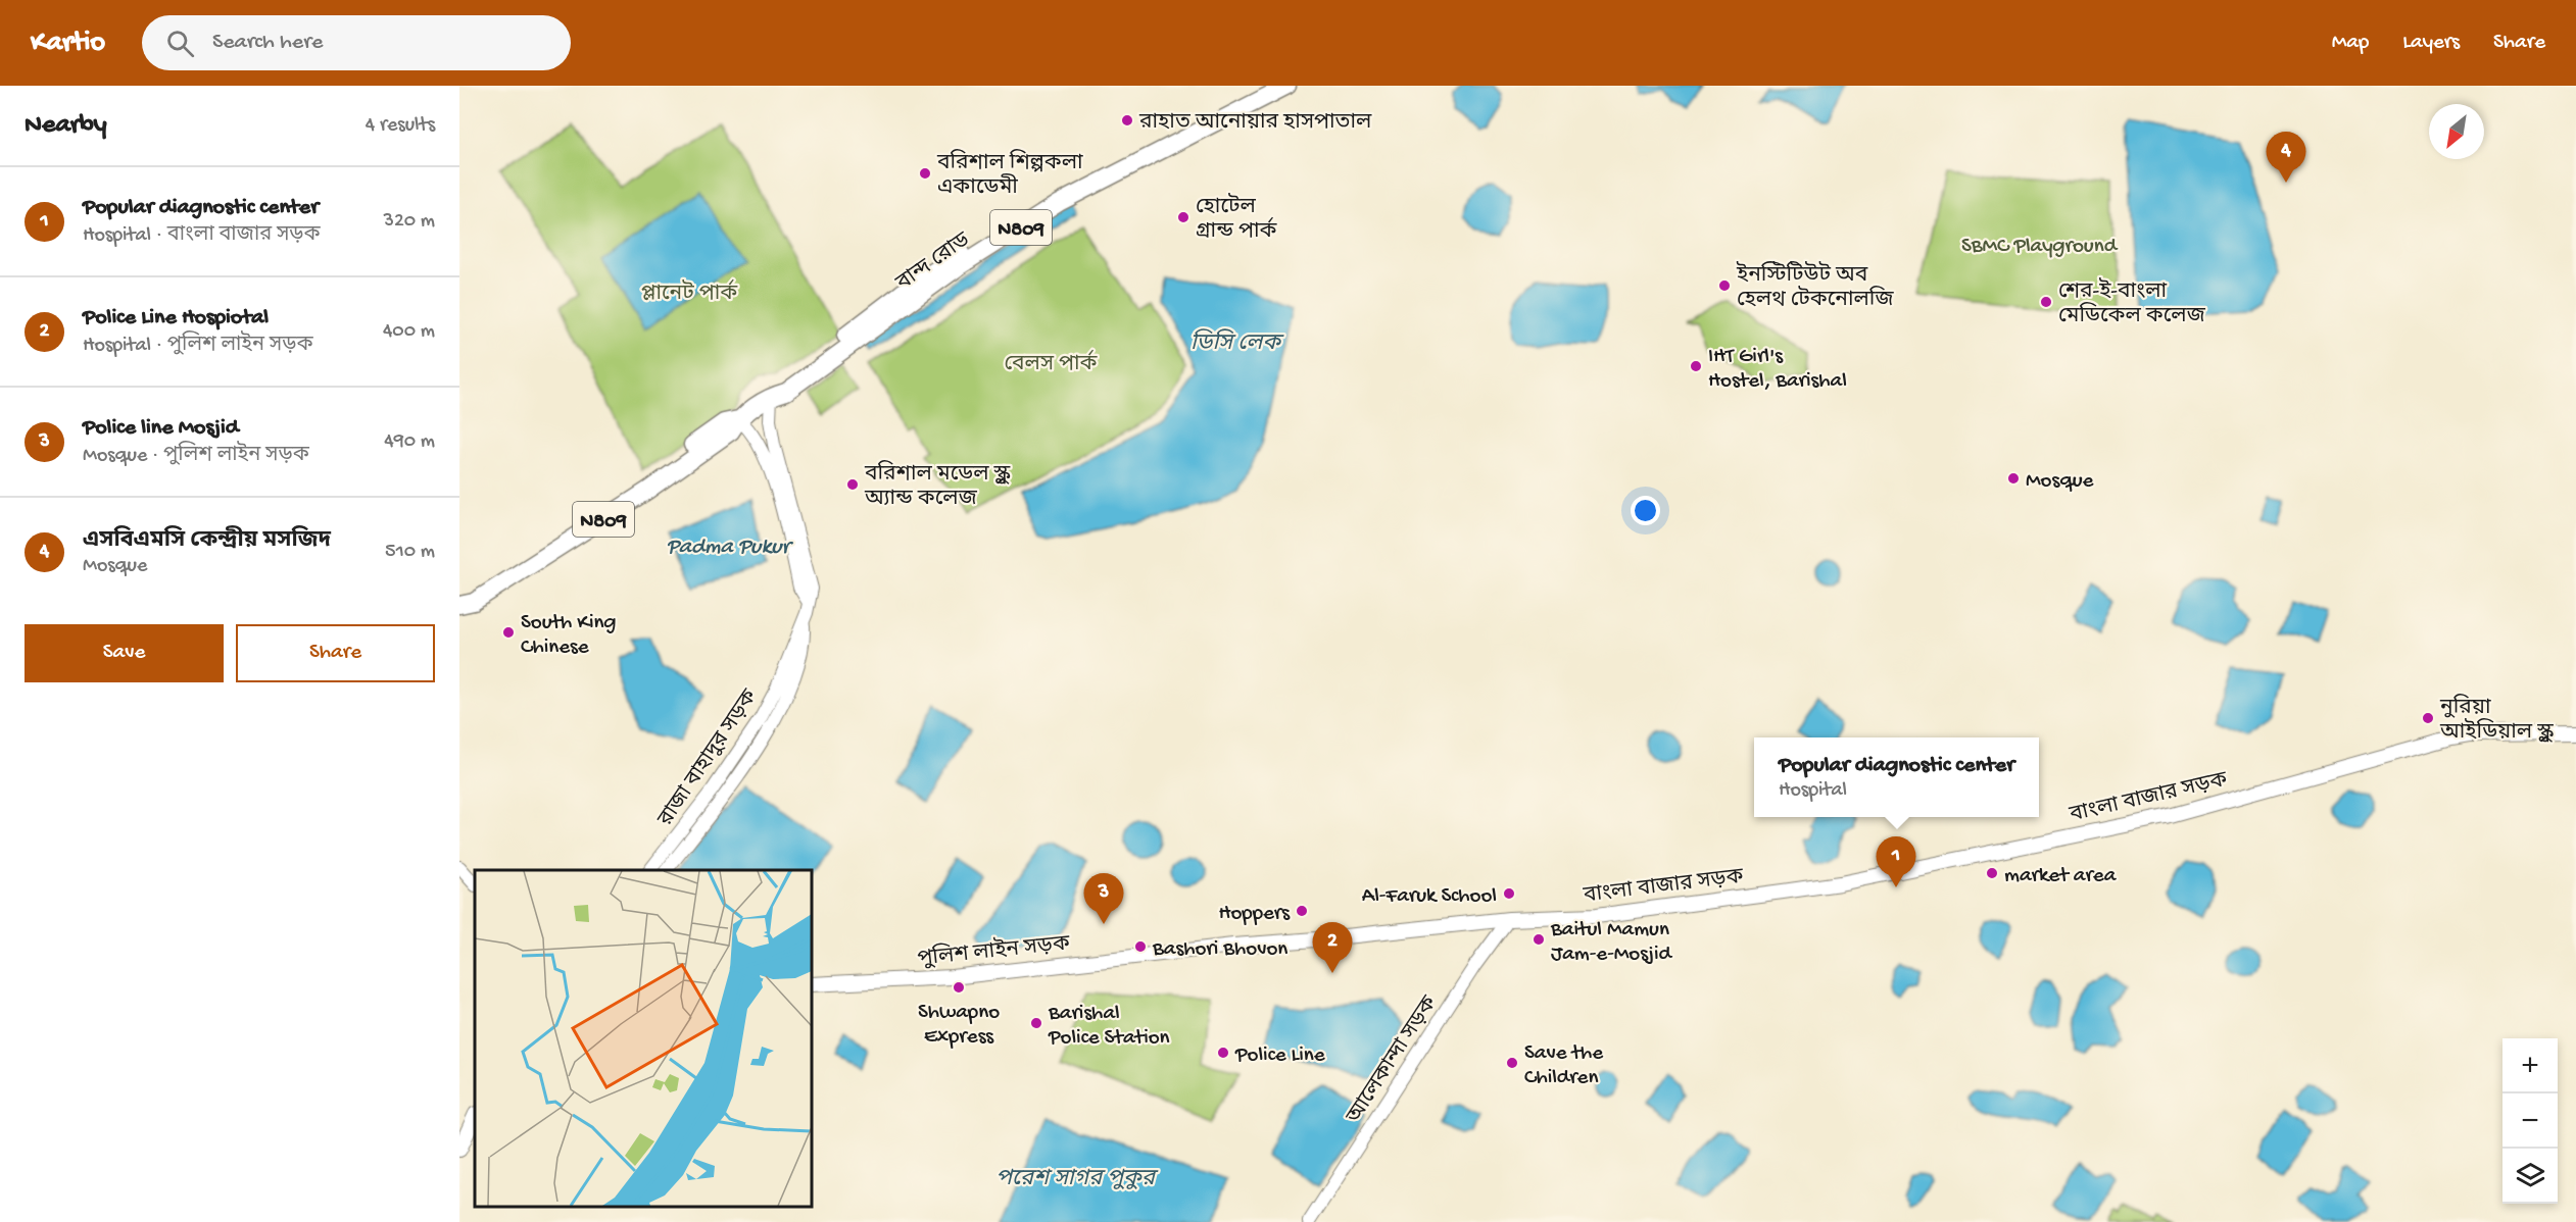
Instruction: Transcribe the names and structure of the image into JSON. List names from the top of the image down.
{
  "streets": {
    "highway": ["N809", "বান্দ রোড"],
    "main road": [
      "রাজা বাহাদুর সড়ক",
      "বাংলা বাজার সড়ক",
      "পুলিশ লাইন সড়ক",
      "আলেকান্দা সড়ক"
    ]
  },
  "crossings": [
    ["বান্দ রোড", "রাজা বাহাদুর সড়ক"],
    ["বাংলা বাজার সড়ক", "পুলিশ লাইন সড়ক"],
    ["বাংলা বাজার সড়ক", "আলেকান্দা সড়ক"],
    ["পুলিশ লাইন সড়ক", "আলেকান্দা সড়ক"]
  ],
  "water": ["ডিসি লেক", "Padma Pukur", "পরেশ সাগর পুকুর"],
  "parks": ["SBMC Playground", "প্লানেট পার্ক", "বেলস পার্ক"],
  "places": [
    "রাহাত আনোয়ার হাসপাতাল",
    "বরিশাল শিল্পকলা একাডেমী",
    "হোটেল গ্রান্ড পার্ক",
    "ইনস্টিটিউট অব হেলথ টেকনোলজি",
    "শের-ই-বাংলা মেডিকেল কলেজ",
    "IHT Girl's Hostel, Barishal",
    "Mosque",
    "বরিশাল মডেল স্কুল অ্যান্ড কলেজ",
    "South King Chinese",
    "নুরিয়া আইডিয়াল স্কুল",
    "market area",
    "Al-Faruk School",
    "Hoppers",
    "Baitul Mamun Jam-e-Mosjid",
    "Bashori Bhovon",
    "Shwapno Express",
    "Barishal Police Station",
    "Police Line",
    "Save the Children"
  ],
  "north": "bottom left",
  "page": {
    "header": "Kartio",
    "search": "Search here",
    "nav": ["Map", "Layers", "Share"],
    "heading": ["Nearby", "4 results"],
    "pins": [
      "4",
      "1",
      "3",
      "2"
    ],
    "list": [
      {
        "mark": "1",
        "name": "Popular diagnostic center",
        "note": "Hospital · বাংলা বাজার সড়ক",
        "value": "320 m"
      },
      {
        "mark": "2",
        "name": "Police Line Hospiotal",
        "note": "Hospital · পুলিশ লাইন সড়ক",
        "value": "400 m"
      },
      {
        "mark": "3",
        "name": "Police line Mosjid",
        "note": "Mosque · পুলিশ লাইন সড়ক",
        "value": "490 m"
      },
      {
        "mark": "4",
        "name": "এসবিএমসি কেন্দ্রীয় মসজিদ",
        "note": "Mosque",
        "value": "510 m"
      }
    ],
    "buttons": ["Save", "Share"],
    "popup": ["Popular diagnostic center", "Hospital"],
    "map_buttons": ["+", "−"]
  }
}
